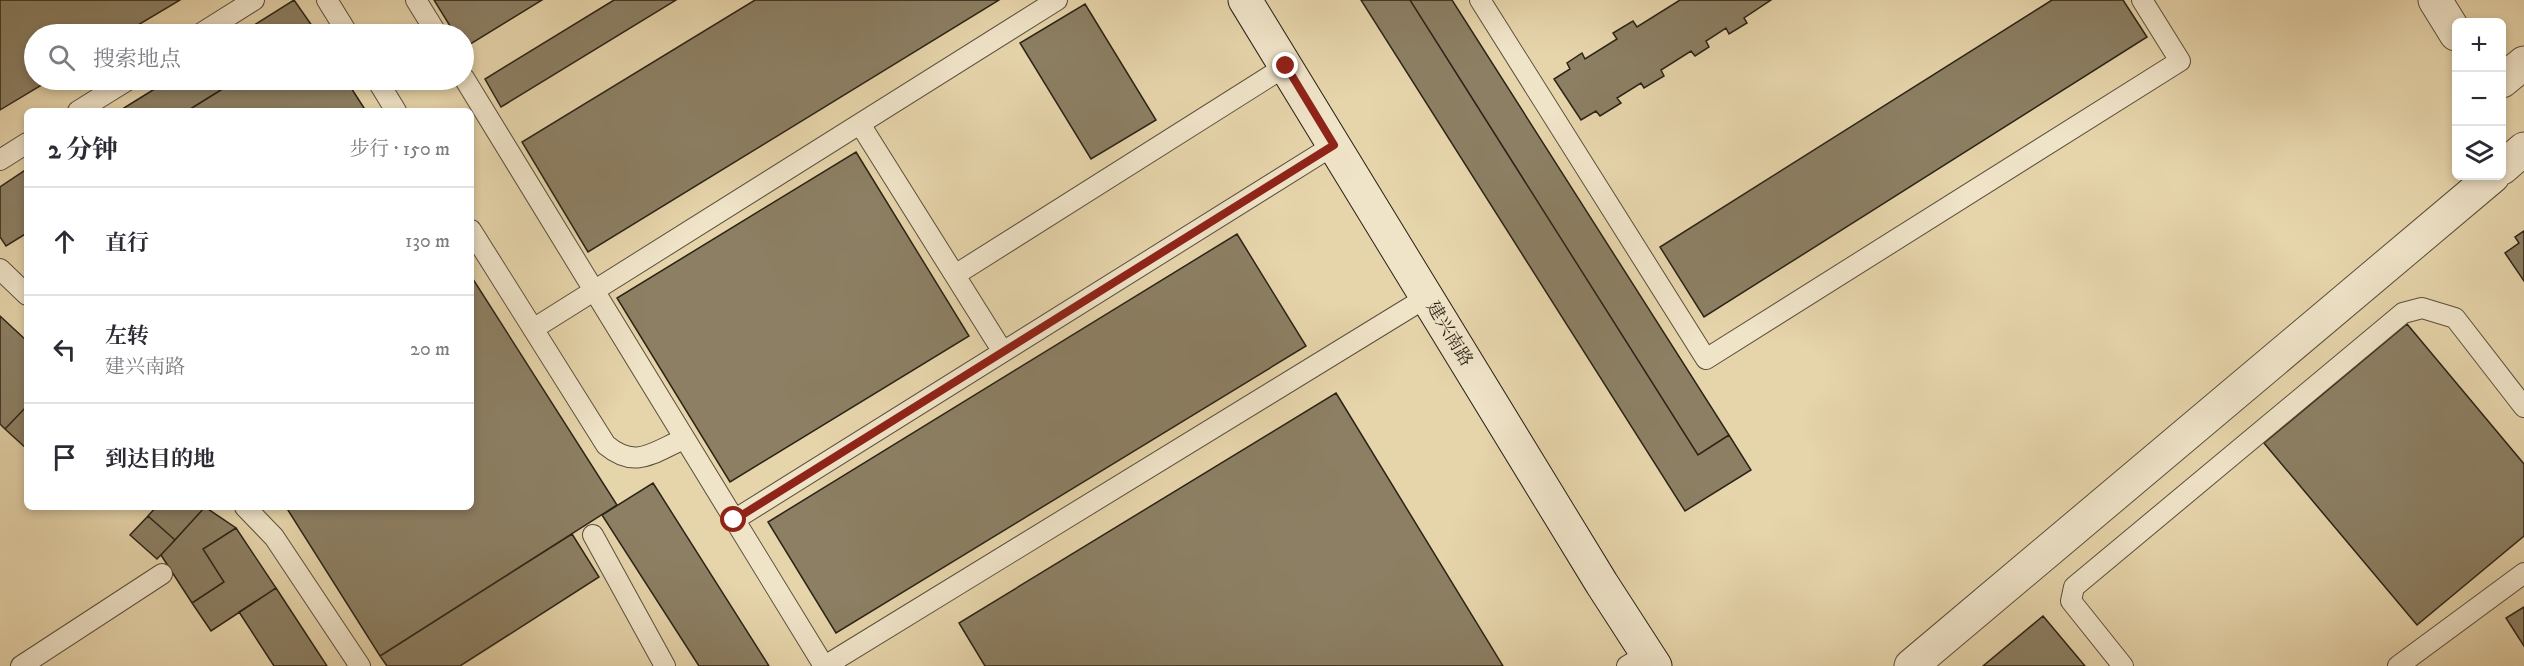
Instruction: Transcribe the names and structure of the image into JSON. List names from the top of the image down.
{
  "streets": {
    "street": ["建兴南路"]
  },
  "page": {
    "map_buttons": ["+", "−"],
    "search": "搜索地点",
    "heading": ["2 分钟", "步行 · 150 m"],
    "list": [
      ["直行", "130 m"],
      ["左转", "建兴南路", "20 m"],
      "到达目的地"
    ]
  }
}
